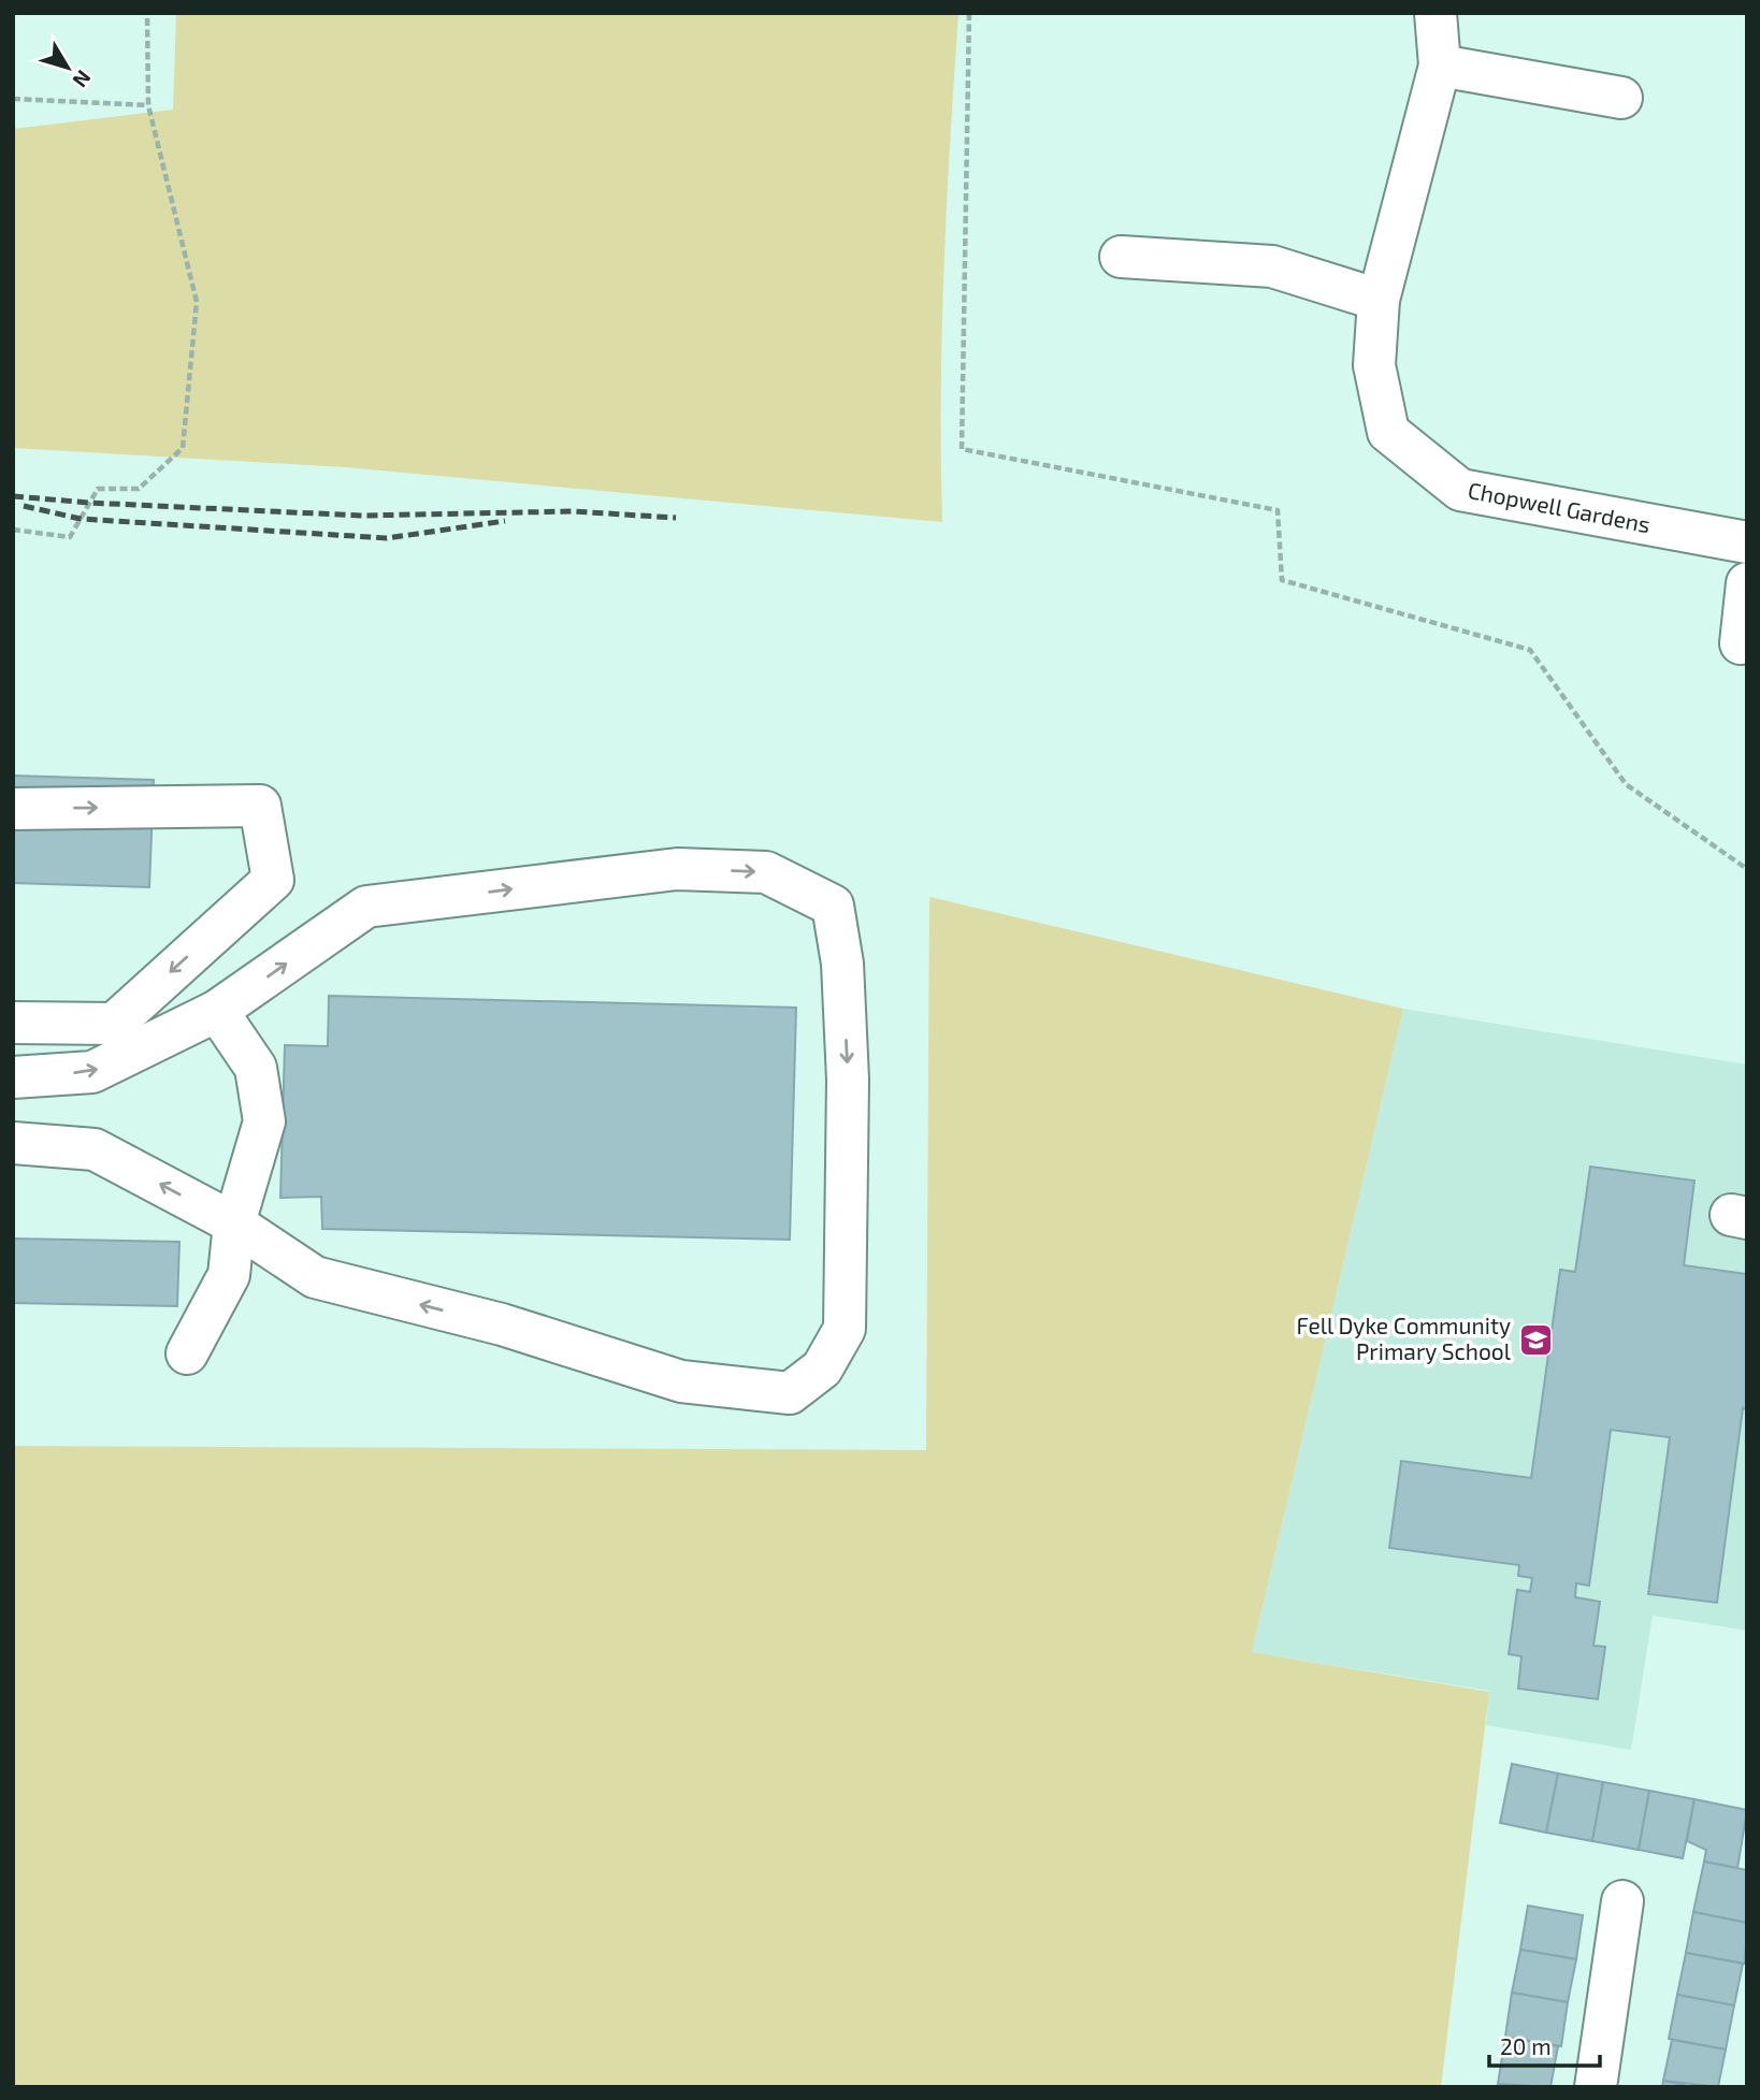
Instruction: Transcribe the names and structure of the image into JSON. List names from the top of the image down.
{
  "streets": {
    "street": ["Chopwell Gardens"]
  },
  "places": {
    "school or university": ["Fell Dyke Community Primary School"]
  },
  "scale_bar": "20 m",
  "north": "bottom right"
}
